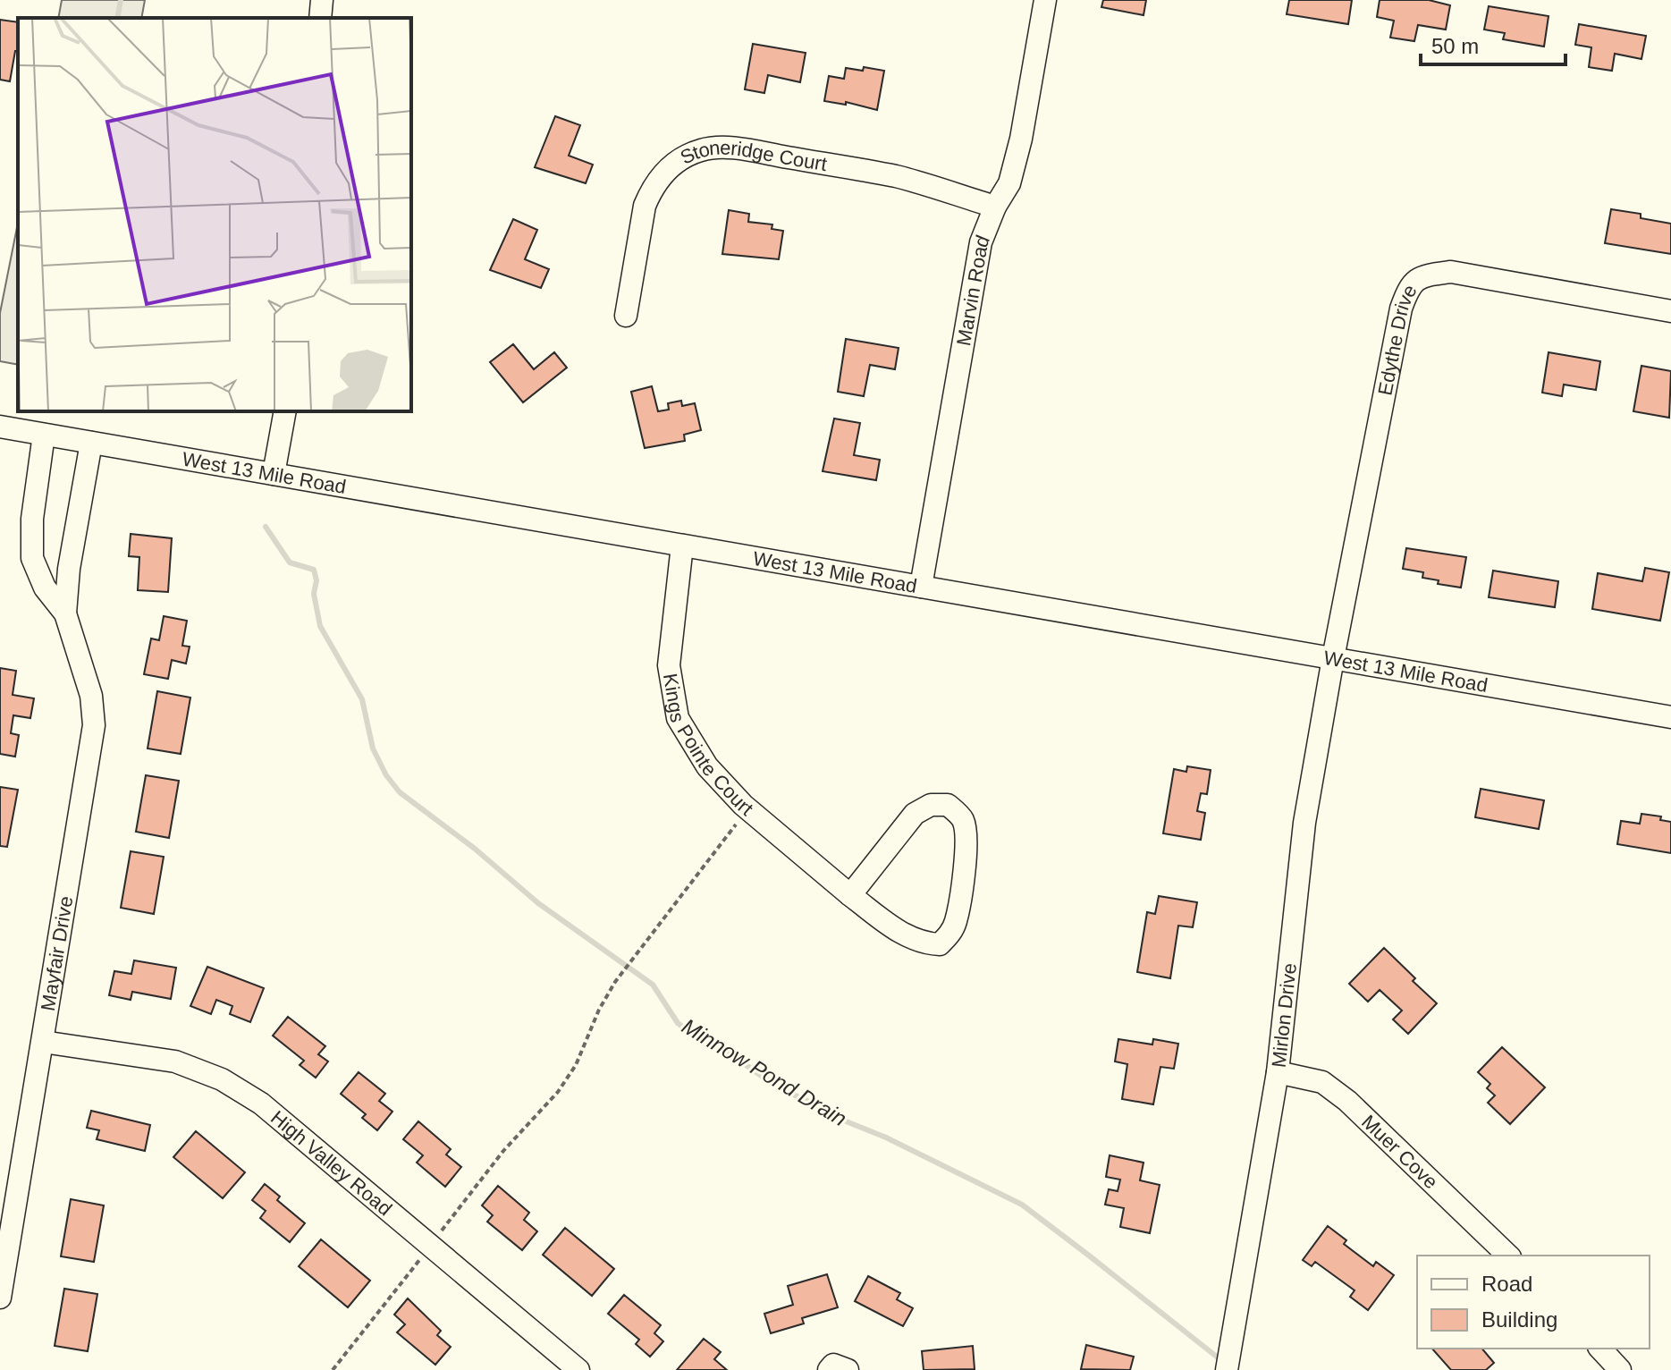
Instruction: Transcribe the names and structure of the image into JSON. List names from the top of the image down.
{
  "streets": {
    "street": [
      "Stoneridge Court",
      "Marvin Road",
      "Edythe Drive",
      "West 13 Mile Road",
      "Kings Pointe Court",
      "Mayfair Drive",
      "Mirlon Drive",
      "Muer Cove",
      "High Valley Road"
    ]
  },
  "crossings": [
    ["Stoneridge Court", "Marvin Road"],
    ["Marvin Road", "West 13 Mile Road"],
    ["Edythe Drive", "West 13 Mile Road"],
    ["Edythe Drive", "Mirlon Drive"],
    ["West 13 Mile Road", "Kings Pointe Court"],
    ["West 13 Mile Road", "Mayfair Drive"],
    ["West 13 Mile Road", "Mirlon Drive"],
    ["Mayfair Drive", "High Valley Road"],
    ["Mirlon Drive", "Muer Cove"]
  ],
  "water": ["Minnow Pond Drain"],
  "legend": ["Road", "Building"],
  "scale_bar": "50 m"
}
